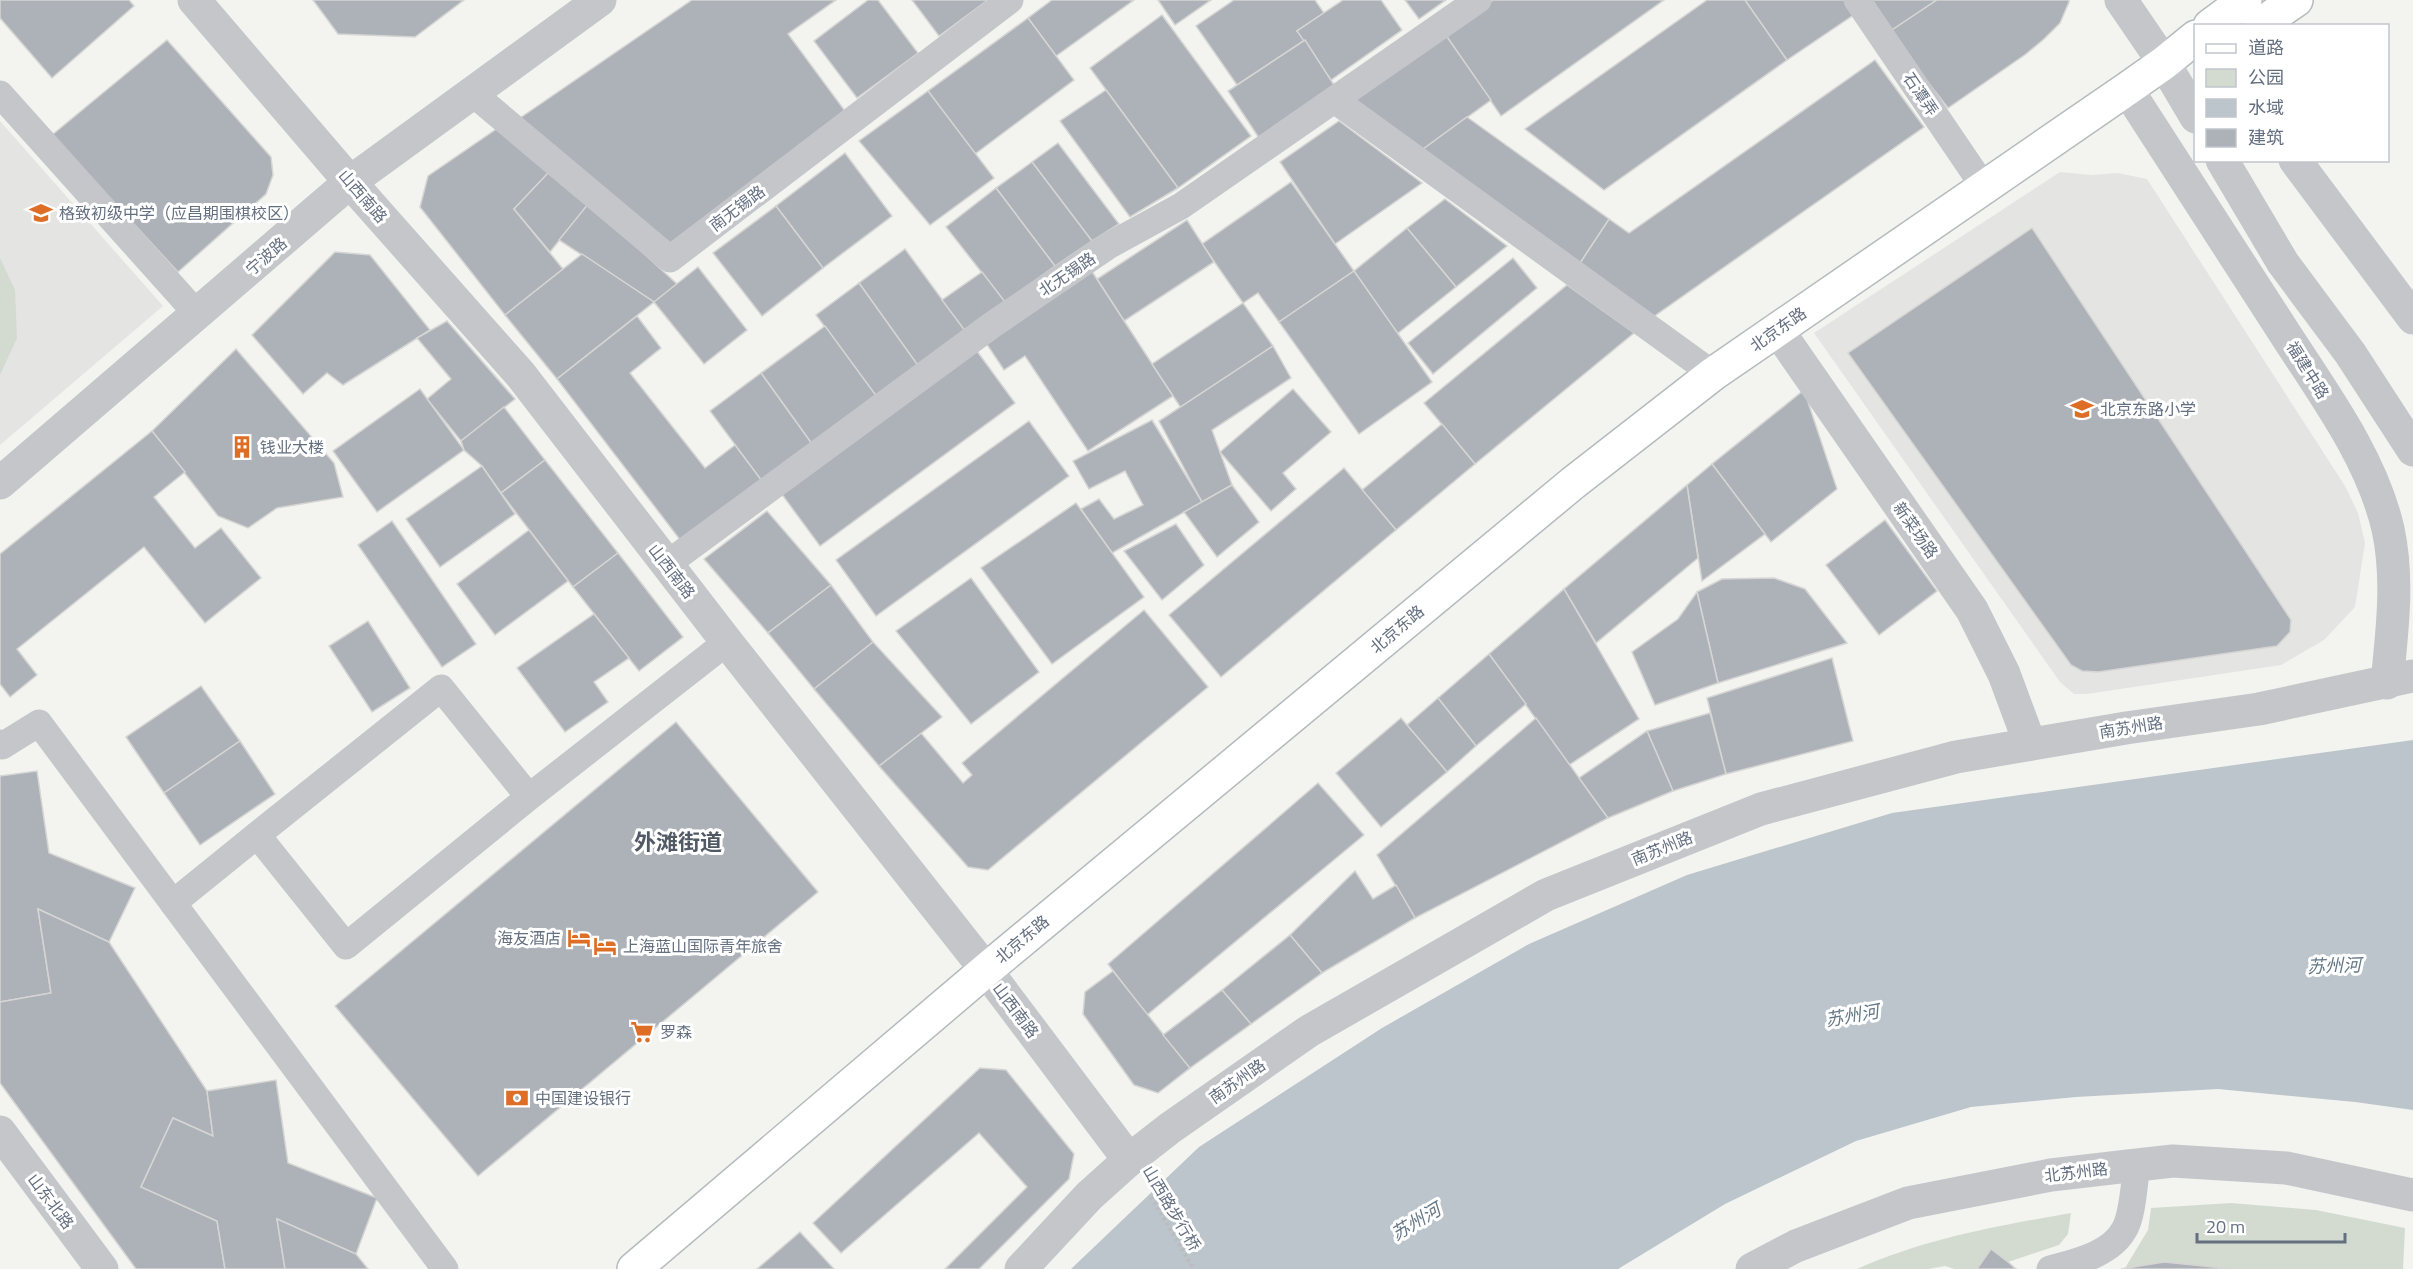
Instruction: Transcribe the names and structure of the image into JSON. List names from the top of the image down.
{
  "streets": {
    "main road": ["北京东路"],
    "street": [
      "山西南路",
      "宁波路",
      "福建中路",
      "新菜场路",
      "南苏州路",
      "北苏州路",
      "山东北路"
    ],
    "lane": ["石潭弄", "南无锡路", "北无锡路"],
    "path": ["山西路步行桥"]
  },
  "crossings": [
    ["石潭弄", "北京东路"],
    ["山西南路", "宁波路"],
    ["山西南路", "北无锡路"],
    ["山西南路", "北京东路"],
    ["山西南路", "南苏州路"],
    ["山西南路", "山西路步行桥"],
    ["南无锡路", "宁波路"],
    ["北京东路", "福建中路"],
    ["北京东路", "新菜场路"],
    ["福建中路", "南苏州路"],
    ["新菜场路", "南苏州路"],
    ["南苏州路", "山西路步行桥"]
  ],
  "districts": ["外滩街道"],
  "water": ["苏州河"],
  "places": {
    "school or university": ["格致初级中学（应昌期围棋校区）", "北京东路小学"],
    "building": ["钱业大楼"],
    "hotel": ["海友酒店", "上海蓝山国际青年旅舍"],
    "supermarket": ["罗森"],
    "bank": ["中国建设银行"]
  },
  "legend": [
    "道路",
    "公园",
    "水域",
    "建筑"
  ],
  "scale_bar": "20 m"
}
